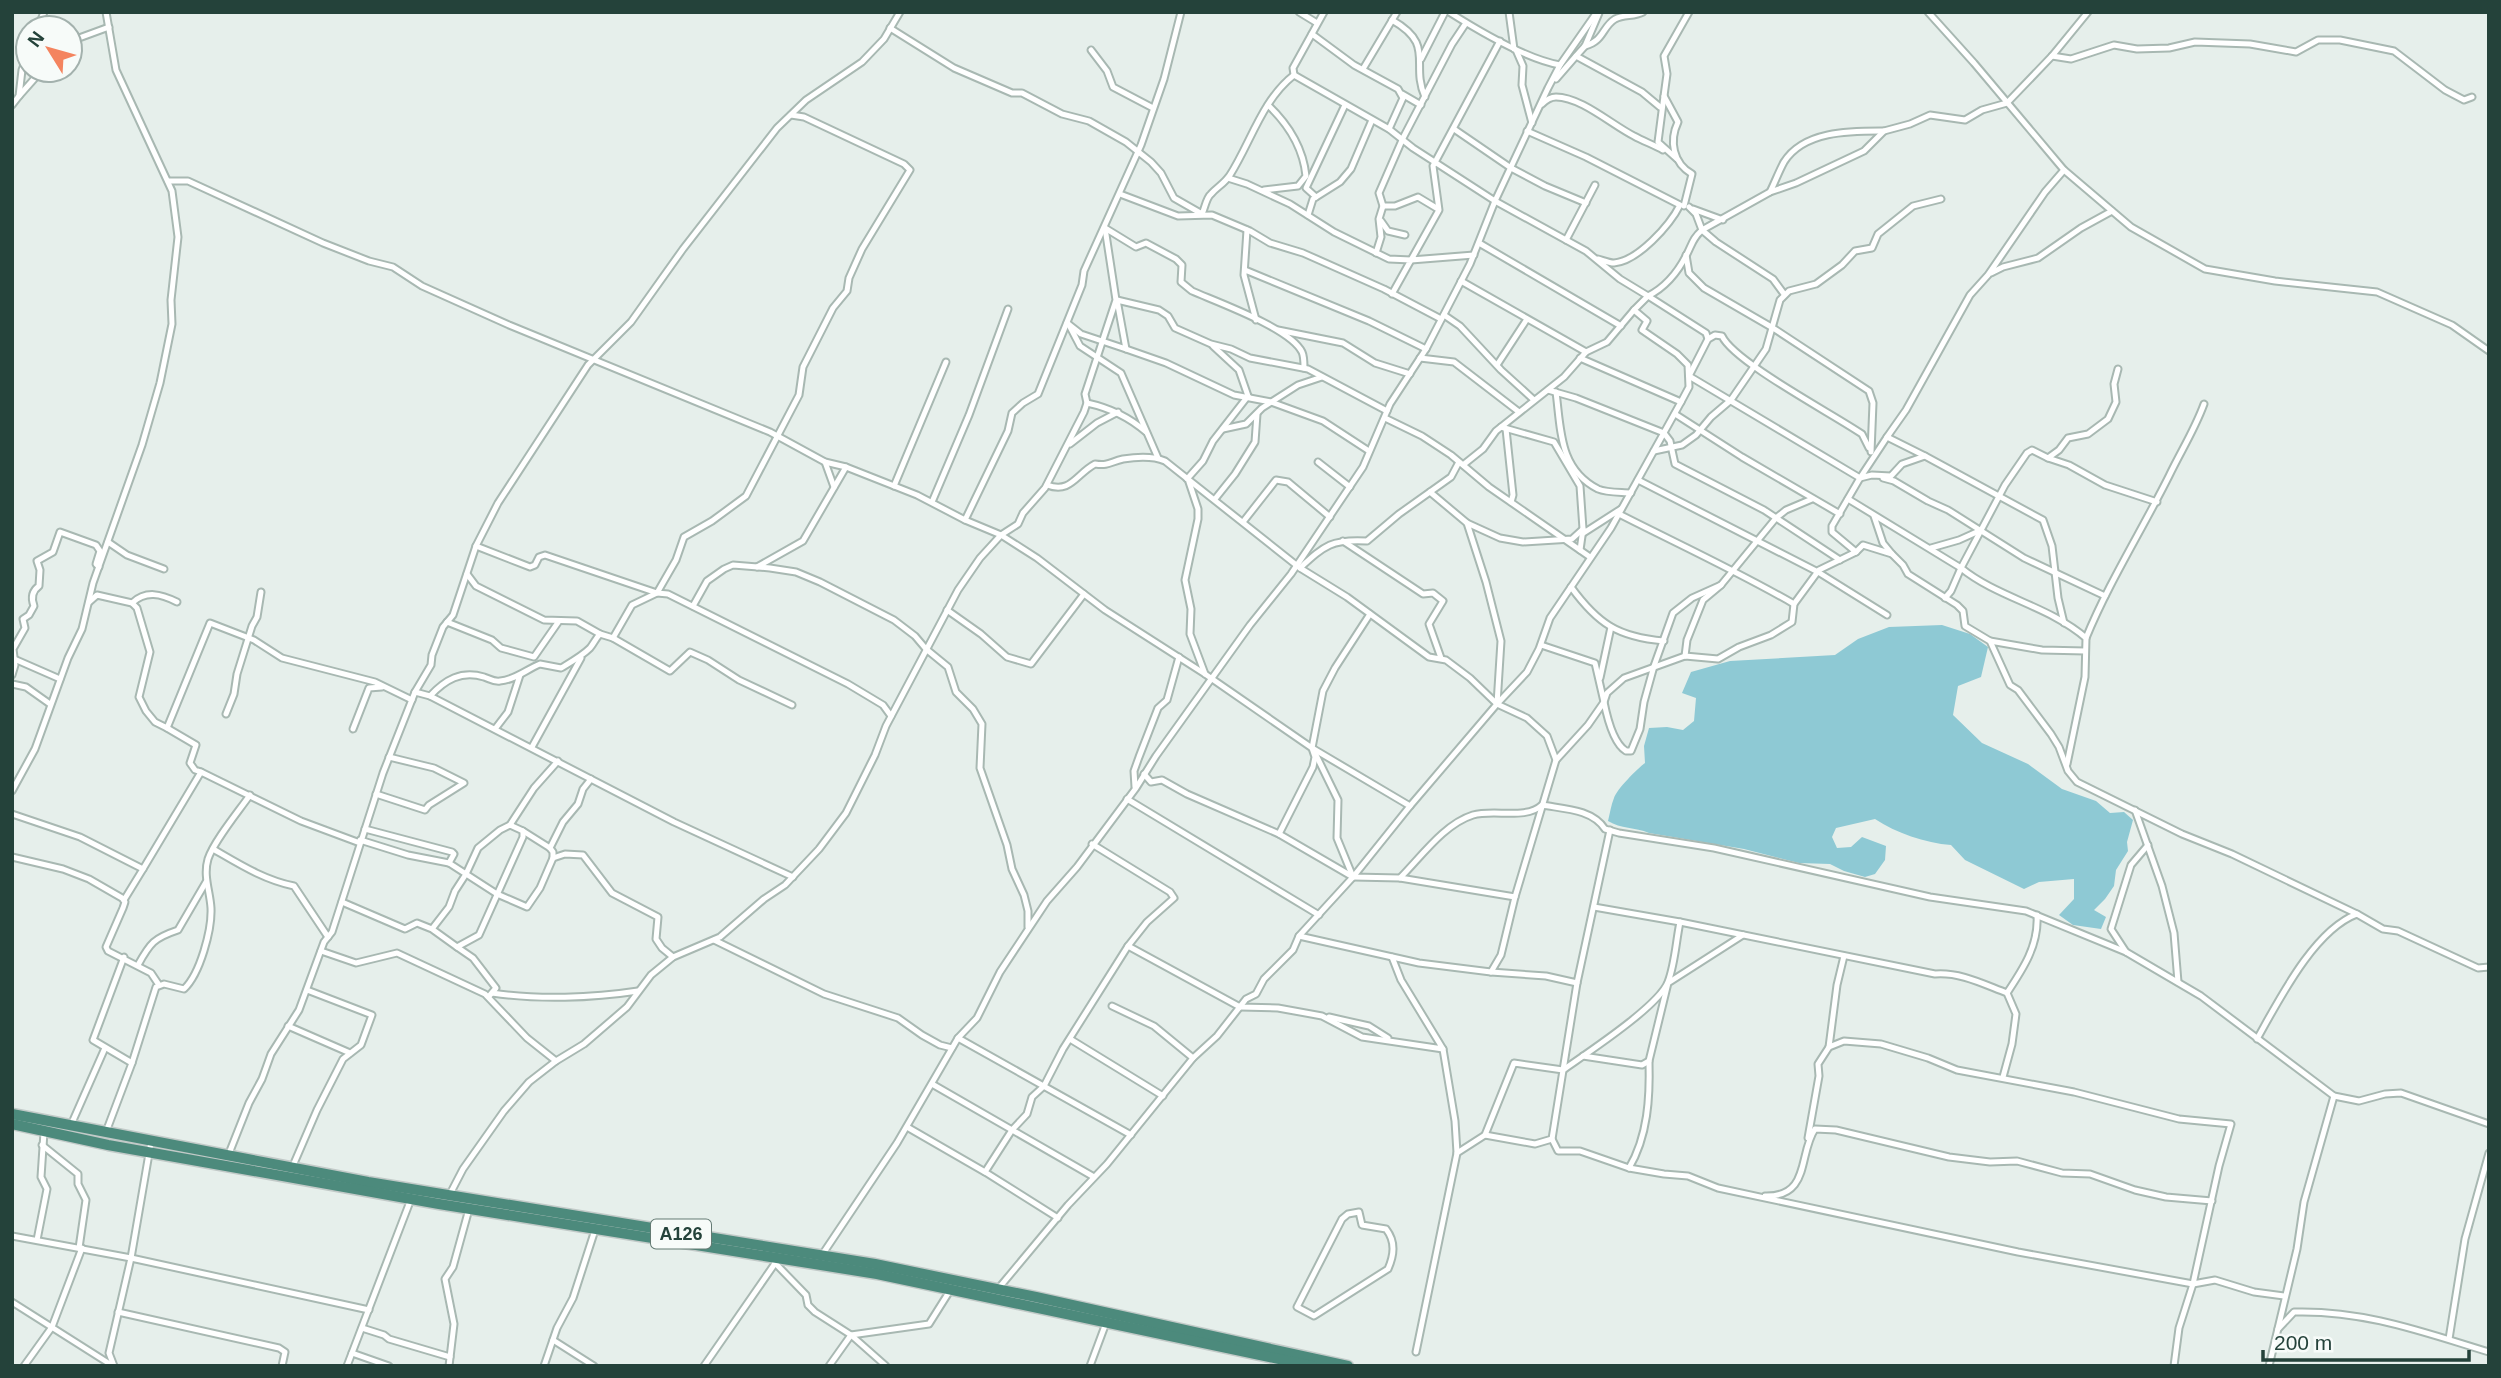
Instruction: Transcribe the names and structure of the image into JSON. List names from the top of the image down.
{
  "streets": {
    "highway": ["A126"]
  },
  "scale_bar": "200 m",
  "north": "top left"
}
